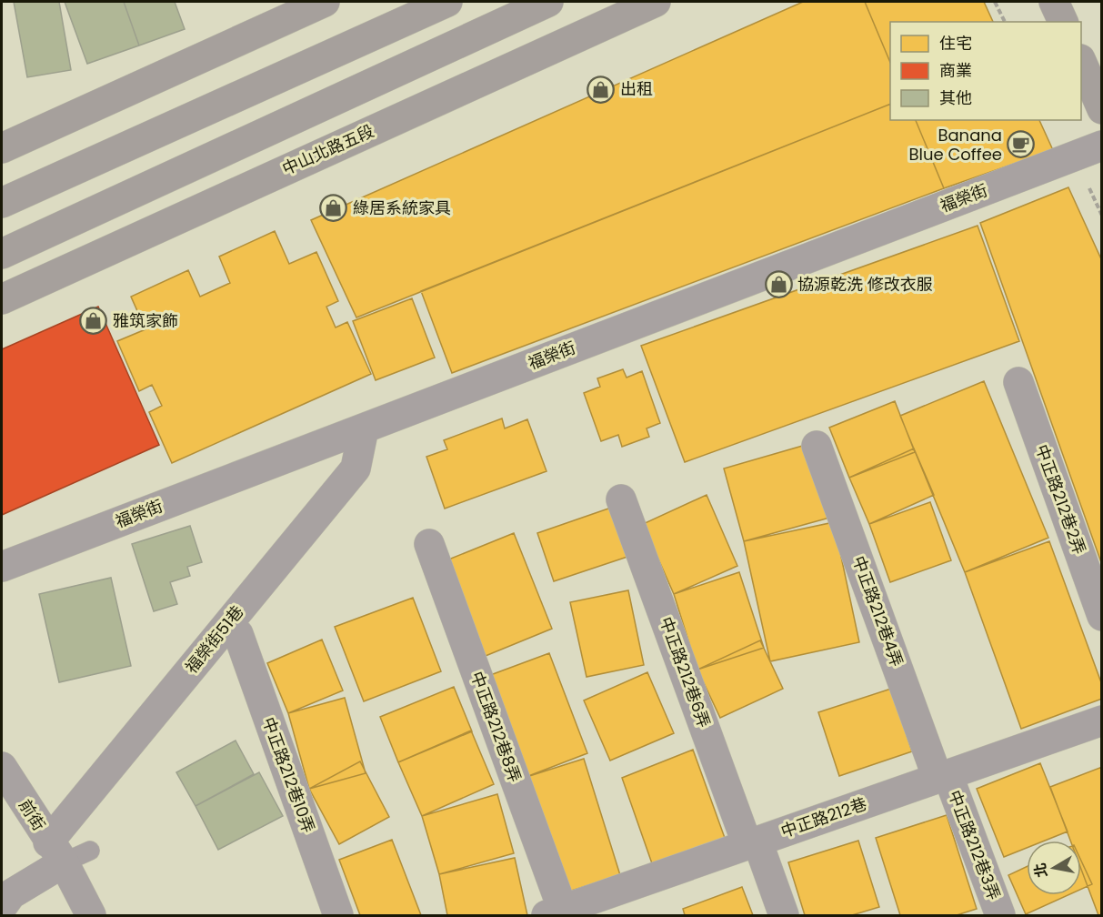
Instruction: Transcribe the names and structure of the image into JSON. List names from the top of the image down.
{
  "streets": {
    "main road": ["中山北路五段"],
    "street": [
      "福榮街",
      "中正路212巷2弄",
      "中正路212巷4弄",
      "福榮街51巷",
      "中正路212巷6弄",
      "中正路212巷8弄",
      "中正路212巷10弄",
      "前街",
      "中正路212巷",
      "中正路212巷3弄"
    ]
  },
  "crossings": [
    ["福榮街", "福榮街51巷"],
    ["中正路212巷4弄", "中正路212巷"],
    ["中正路212巷4弄", "中正路212巷3弄"],
    ["福榮街51巷", "前街"],
    ["中正路212巷6弄", "中正路212巷"],
    ["中正路212巷8弄", "中正路212巷"],
    ["中正路212巷", "中正路212巷3弄"]
  ],
  "places": {
    "shop": [
      "出租",
      "綠居系統家具",
      "協源乾洗 修改衣服",
      "雅筑家飾"
    ],
    "cafe": ["Banana Blue Coffee"]
  },
  "legend": ["住宅", "商業", "其他"],
  "north": "left"
}
